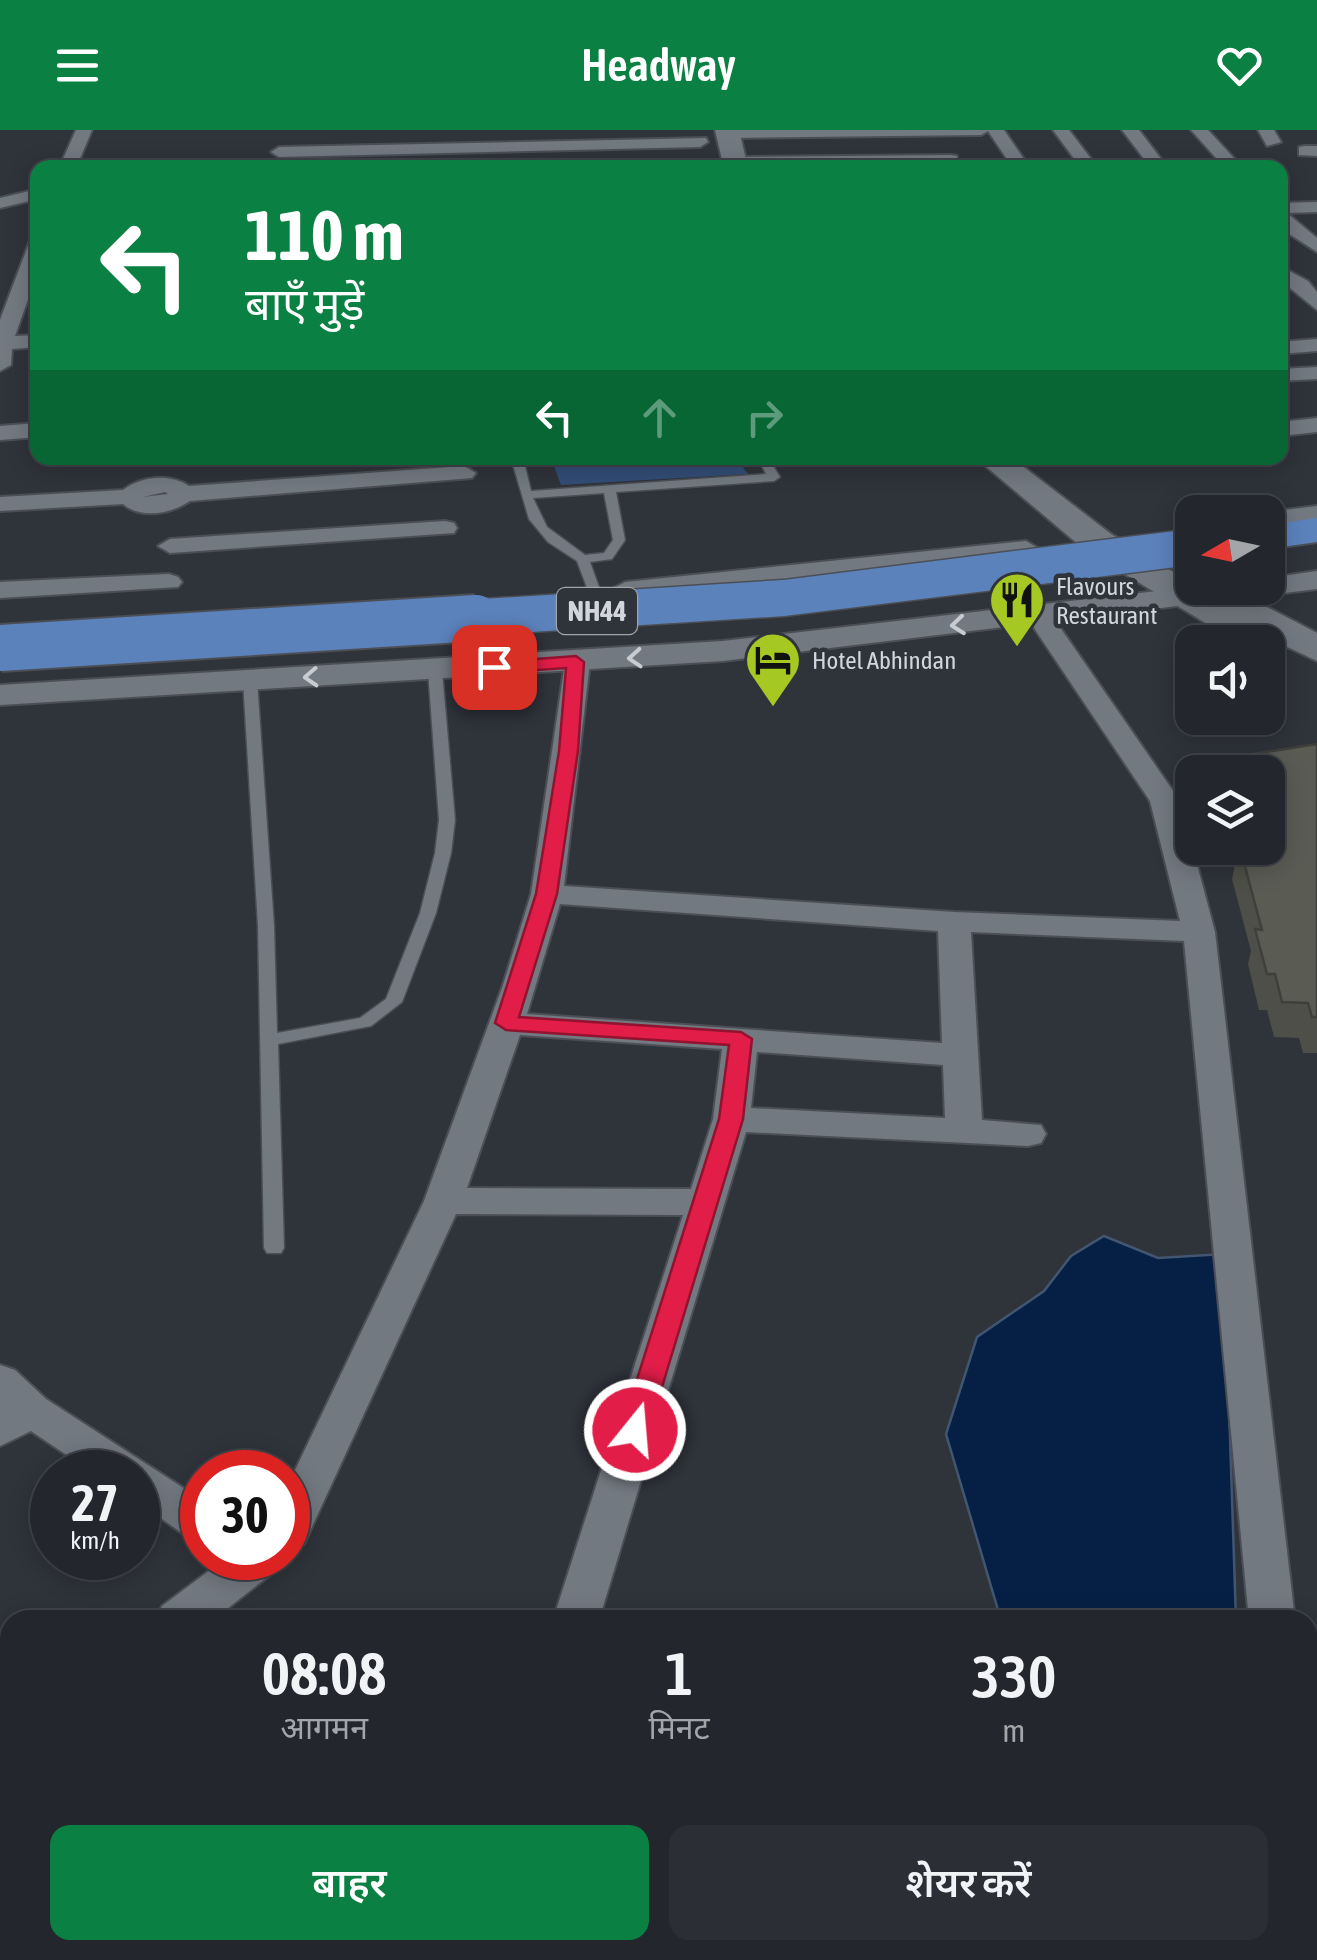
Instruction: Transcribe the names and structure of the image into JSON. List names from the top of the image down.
{
  "streets": {
    "highway": ["NH44"]
  },
  "places": {
    "restaurant": ["Flavours Restaurant"],
    "hotel": ["Hotel Abhindan"]
  },
  "north": "left",
  "page": {
    "header": "Headway",
    "turn": ["110 m", "बाएँ मुड़ें"],
    "speed": "27 km/h",
    "limit": "30",
    "eta": [
      "08:08",
      "आगमन",
      "1",
      "मिनट",
      "330",
      "m"
    ],
    "buttons": ["बाहर", "शेयर करें"]
  }
}
